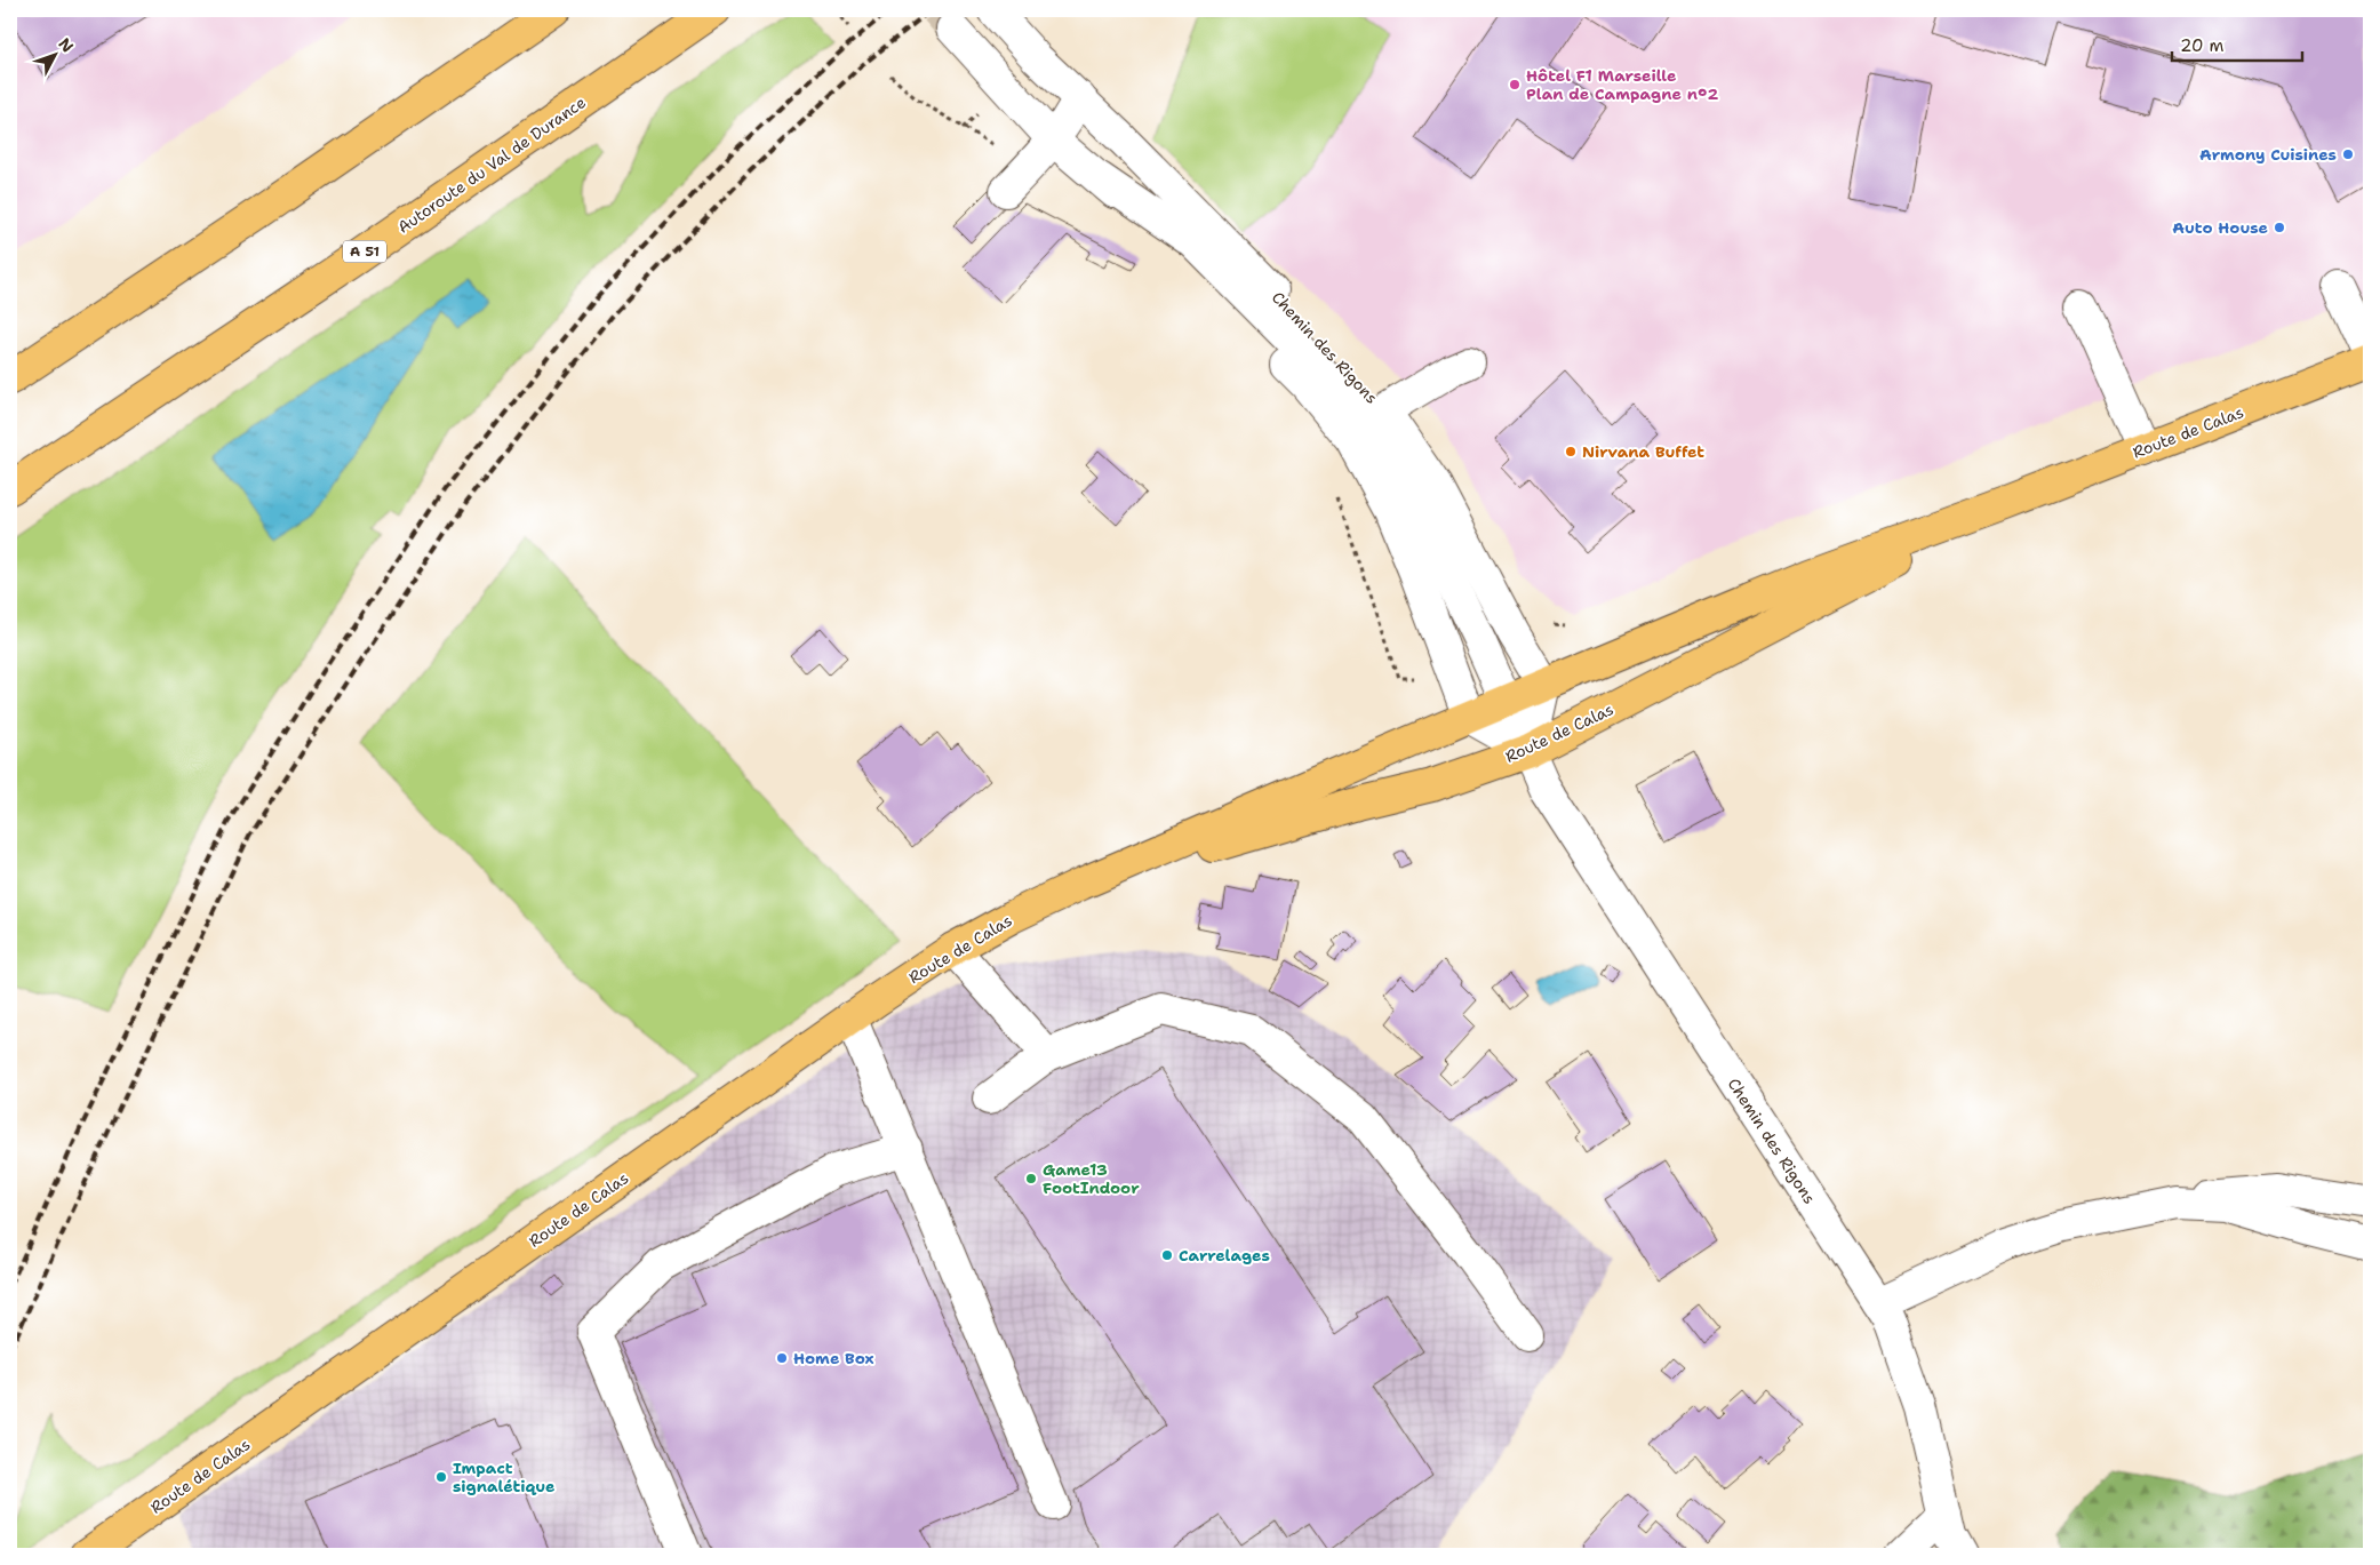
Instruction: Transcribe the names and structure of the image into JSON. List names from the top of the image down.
{
  "streets": {
    "main road": ["Autoroute du Val de Durance", "A 51", "Route de Calas"],
    "street": ["Chemin des Rigons"]
  },
  "crossings": [
    ["Chemin des Rigons", "Route de Calas"]
  ],
  "places": [
    "Hôtel F1 Marseille Plan de Campagne n°2",
    "Armony Cuisines",
    "Auto House",
    "Nirvana Buffet",
    "Game13 FootIndoor",
    "Carrelages",
    "Home Box",
    "Impact signalétique"
  ],
  "scale_bar": "20 m",
  "north": "top right"
}
